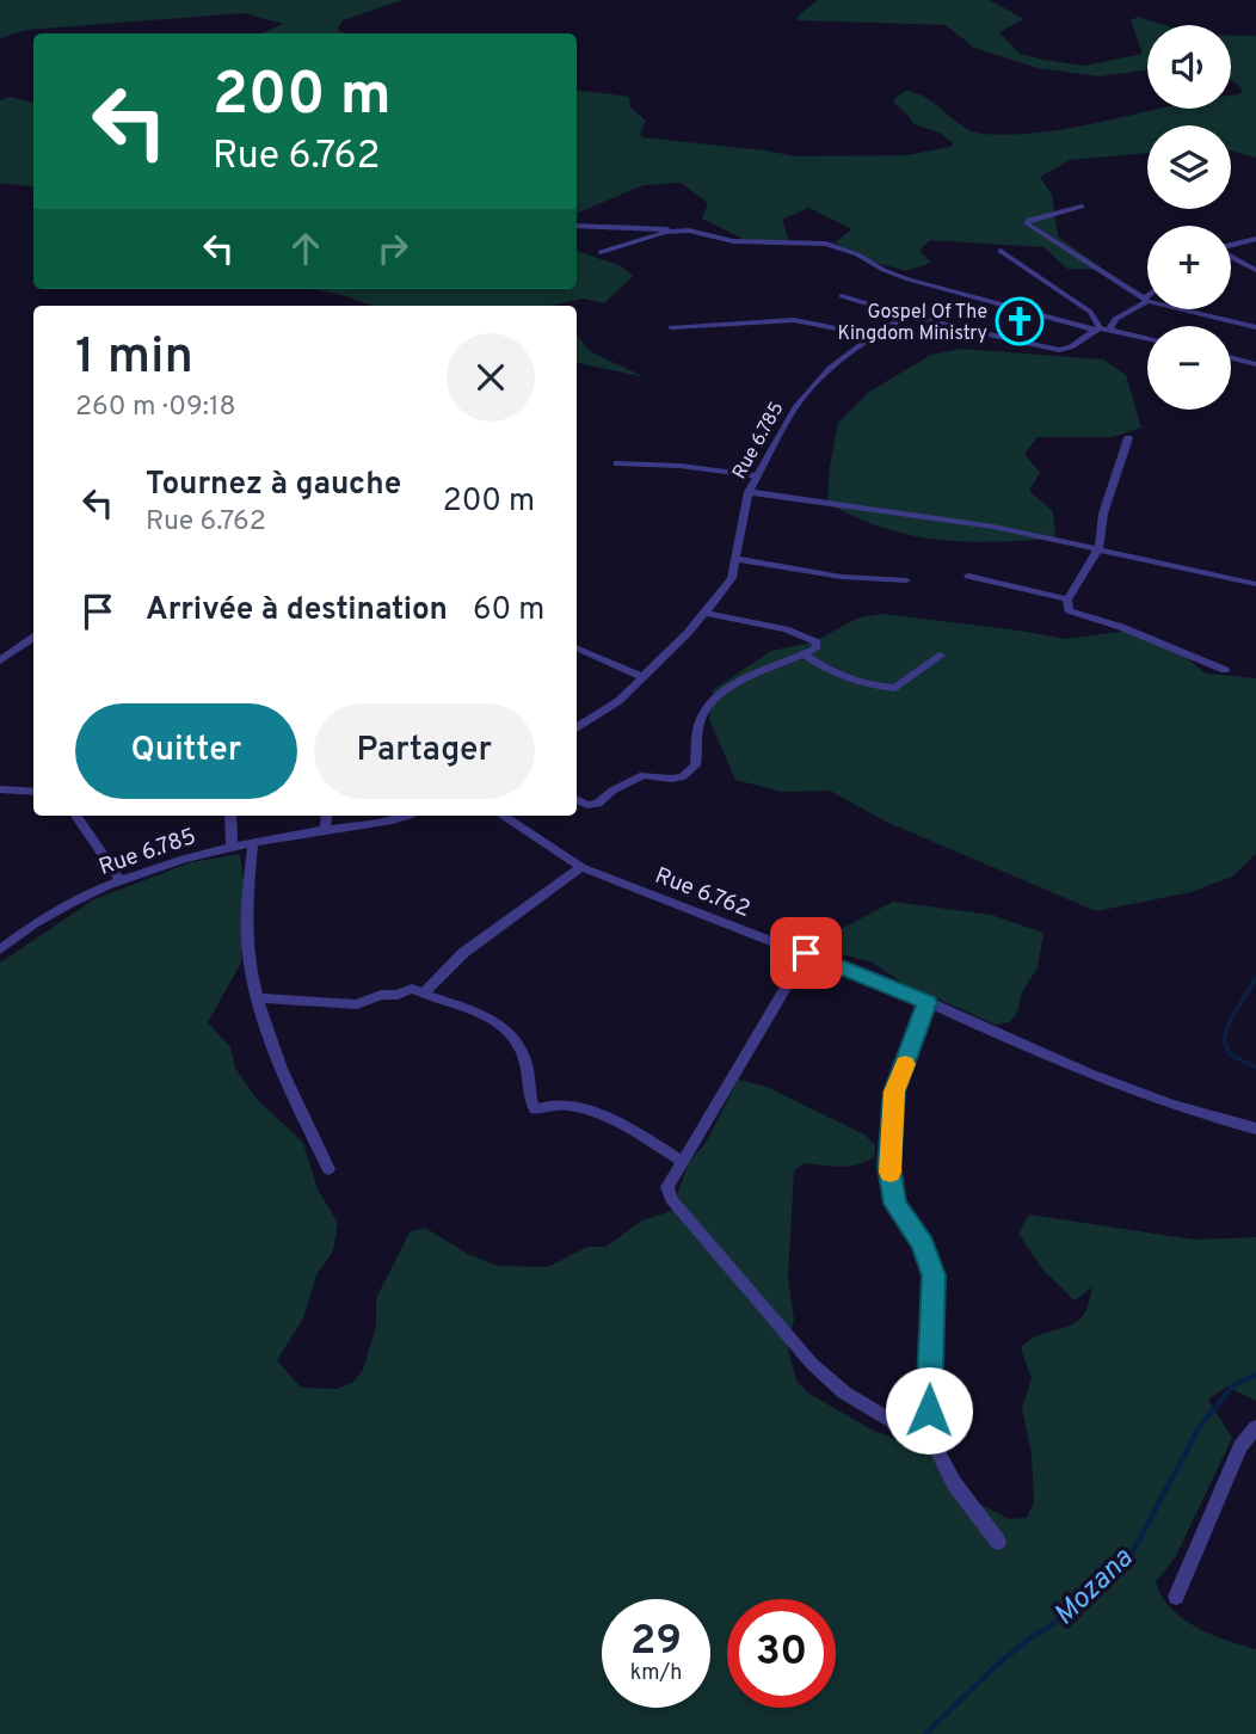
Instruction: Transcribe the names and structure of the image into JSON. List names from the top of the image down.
{
  "streets": {
    "street": ["Rue 6.785", "Rue 6.762"]
  },
  "water": ["Mozana"],
  "places": {
    "church": ["Gospel Of The Kingdom Ministry"]
  },
  "page": {
    "map_buttons": ["+", "−"],
    "turn": ["200 m", "Rue 6.762"],
    "heading": ["1 min", "260 m · 09:18"],
    "list": [
      {
        "name": "Tournez à gauche",
        "note": "Rue 6.762",
        "value": "200 m"
      },
      {
        "name": "Arrivée à destination",
        "value": "60 m"
      }
    ],
    "buttons": ["Quitter", "Partager"],
    "speed": "29 km/h",
    "limit": "30"
  }
}
